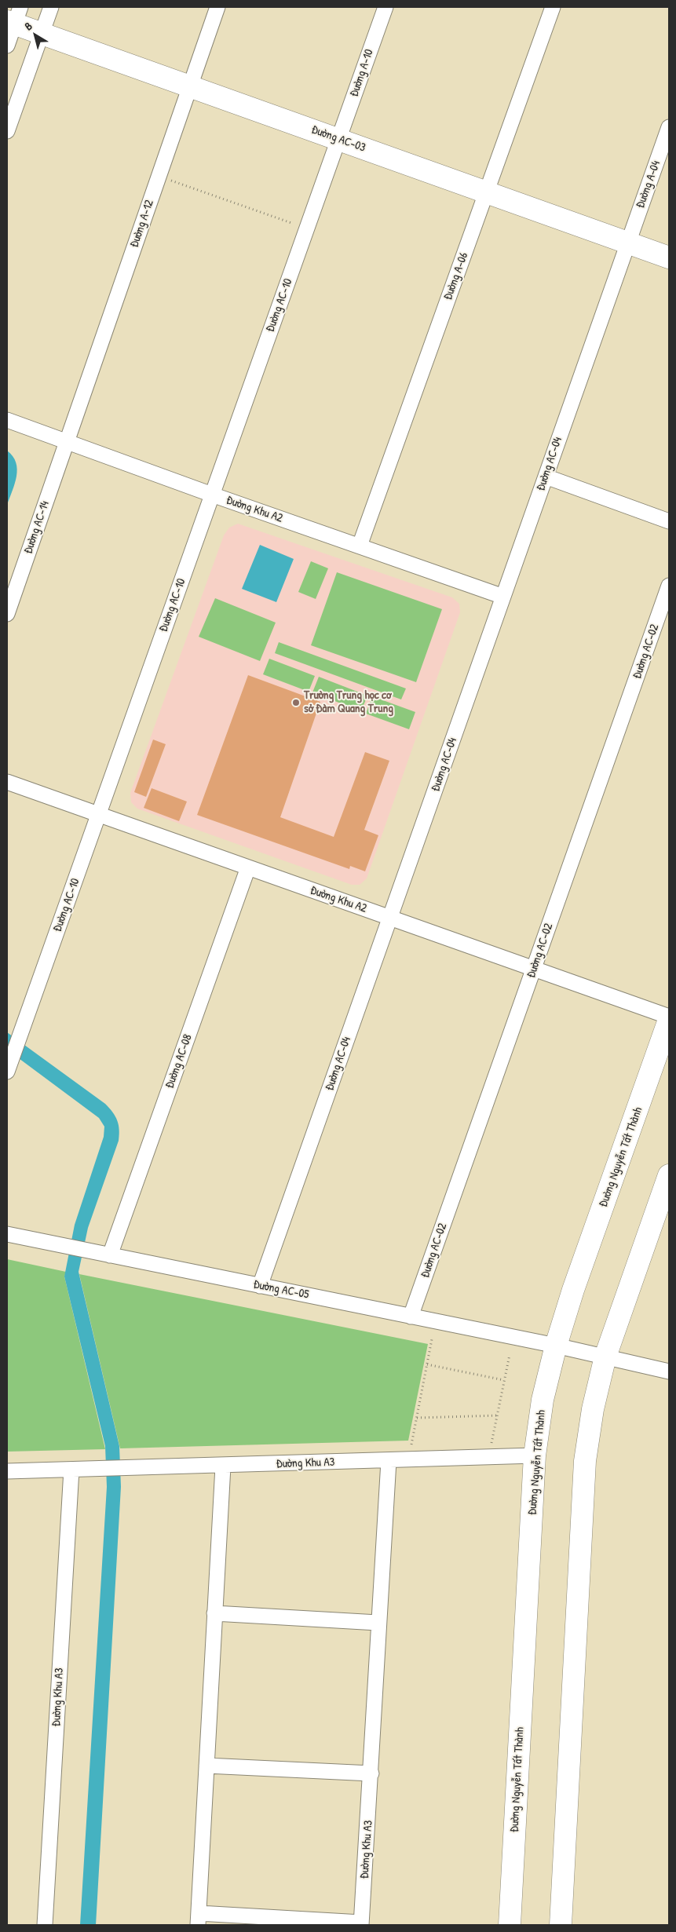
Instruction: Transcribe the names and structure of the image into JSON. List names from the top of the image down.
{
  "streets": {
    "main road": ["Đường AC-03", "Đường Nguyễn Tất Thành"],
    "street": [
      "Đường A-10",
      "Đường A-04",
      "Đường A-12",
      "Đường A-06",
      "Đường AC-10",
      "Đường AC-04",
      "Đường Khu A2",
      "Đường AC-14",
      "Đường AC-02",
      "Đường AC-08",
      "Đường AC-05",
      "Đường Khu A3"
    ]
  },
  "crossings": [
    ["Đường A-10", "Đường AC-03"],
    ["Đường A-10", "Đường AC-10"],
    ["Đường AC-03", "Đường A-04"],
    ["Đường AC-03", "Đường A-12"],
    ["Đường AC-03", "Đường A-06"],
    ["Đường AC-03", "Đường AC-10"],
    ["Đường AC-03", "Đường AC-04"],
    ["Đường A-04", "Đường AC-04"],
    ["Đường A-12", "Đường Khu A2"],
    ["Đường A-12", "Đường AC-14"],
    ["Đường A-06", "Đường Khu A2"],
    ["Đường AC-10", "Đường Khu A2"],
    ["Đường AC-04", "Đường Khu A2"],
    ["Đường AC-04", "Đường AC-05"],
    ["Đường Khu A2", "Đường AC-14"],
    ["Đường Khu A2", "Đường AC-02"],
    ["Đường Khu A2", "Đường AC-08"],
    ["Đường AC-02", "Đường AC-05"],
    ["Đường AC-08", "Đường AC-05"],
    ["Đường Nguyễn Tất Thành", "Đường AC-05"],
    ["Đường Nguyễn Tất Thành", "Đường Khu A3"]
  ],
  "places": ["Trường Trung học cơ sở Đàm Quang Trung"],
  "north": "top left"
}
